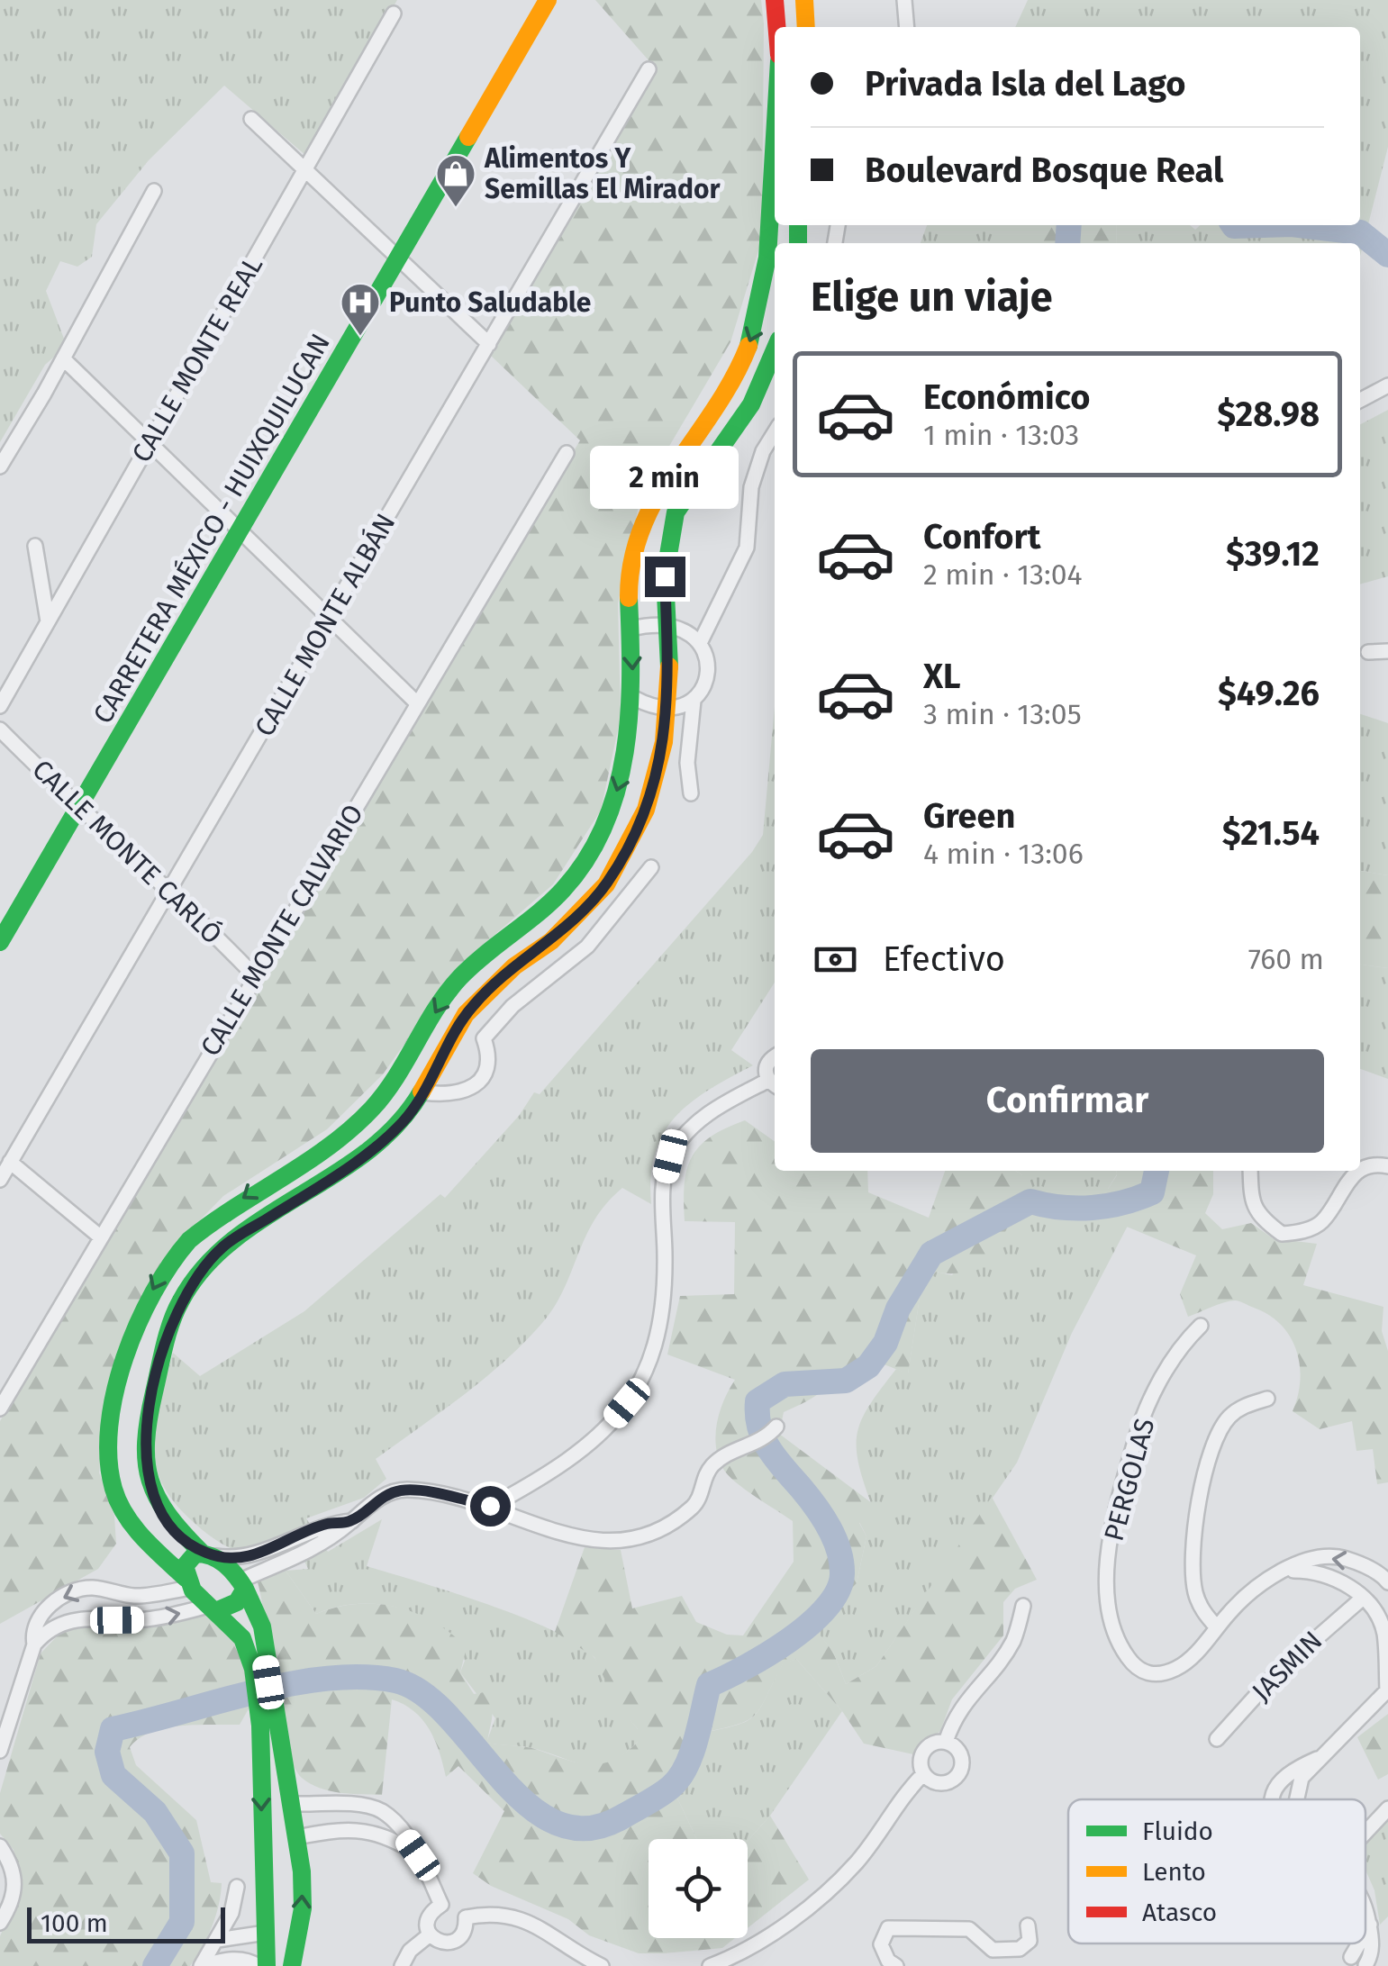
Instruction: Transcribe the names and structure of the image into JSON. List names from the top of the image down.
{
  "streets": {
    "street": [
      "CALLE MONTE REAL",
      "CARRETERA MÉXICO - HUIXQUILUCAN",
      "CALLE MONTE ALBÁN",
      "CALLE MONTE CARLÓ",
      "CALLE MONTE CALVARIO",
      "PERGOLAS",
      "JASMIN"
    ]
  },
  "crossings": [
    ["CARRETERA MÉXICO - HUIXQUILUCAN", "CALLE MONTE CARLÓ"],
    ["CALLE MONTE ALBÁN", "CALLE MONTE CARLÓ"],
    ["CALLE MONTE CARLÓ", "CALLE MONTE CALVARIO"]
  ],
  "places": {
    "shop": ["Alimentos Y Semillas El Mirador"],
    "hospital": ["Punto Saludable"]
  },
  "legend": ["Fluido", "Lento", "Atasco"],
  "scale_bar": "100 m",
  "page": {
    "banner": ["Privada Isla del Lago", "Boulevard Bosque Real"],
    "heading": "Elige un viaje",
    "list": [
      {
        "name": "Económico",
        "note": "1 min · 13:03",
        "value": "$28.98"
      },
      {
        "name": "Confort",
        "note": "2 min · 13:04",
        "value": "$39.12"
      },
      {
        "name": "XL",
        "note": "3 min · 13:05",
        "value": "$49.26"
      },
      {
        "name": "Green",
        "note": "4 min · 13:06",
        "value": "$21.54"
      }
    ],
    "bubble": "2 min",
    "pay": ["Efectivo", "760 m"],
    "buttons": "Confirmar",
    "scale": "100 m"
  }
}
